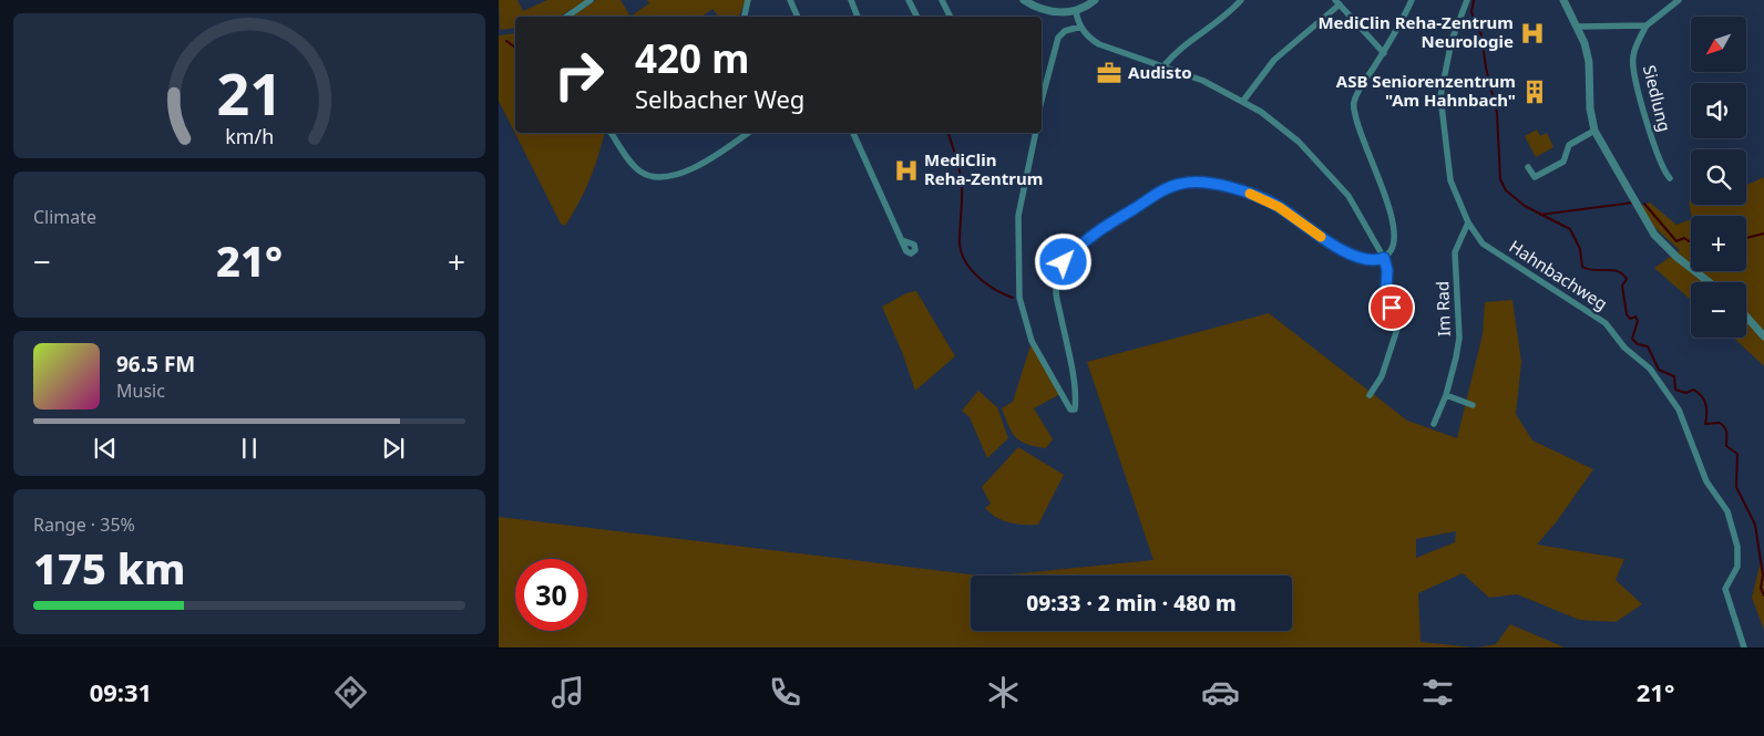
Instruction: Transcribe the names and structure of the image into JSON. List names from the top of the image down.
{
  "streets": {
    "street": ["Siedlung", "Hahnbachweg", "Im Rad"]
  },
  "crossings": [
    ["Hahnbachweg", "Im Rad"]
  ],
  "places": {
    "hospital": ["MediClin Reha-Zentrum Neurologie", "MediClin Reha-Zentrum"],
    "office": ["Audisto"],
    "building": ["ASB Seniorenzentrum \"Am Hahnbach\""]
  },
  "north": "bottom left",
  "page": {
    "map_buttons": ["+", "−"],
    "turn": ["420 m", "Selbacher Weg"],
    "tile": [
      "Climate",
      ["Range · 35%", "175 km"]
    ],
    "heat": ["−", "21°", "+"],
    "song": ["96.5 FM", "Music"],
    "limit": "30",
    "trip": "09:33 · 2 min · 480 m",
    "tabs": ["09:31", "21°"],
    "gauge": ["21", "km/h"]
  }
}
